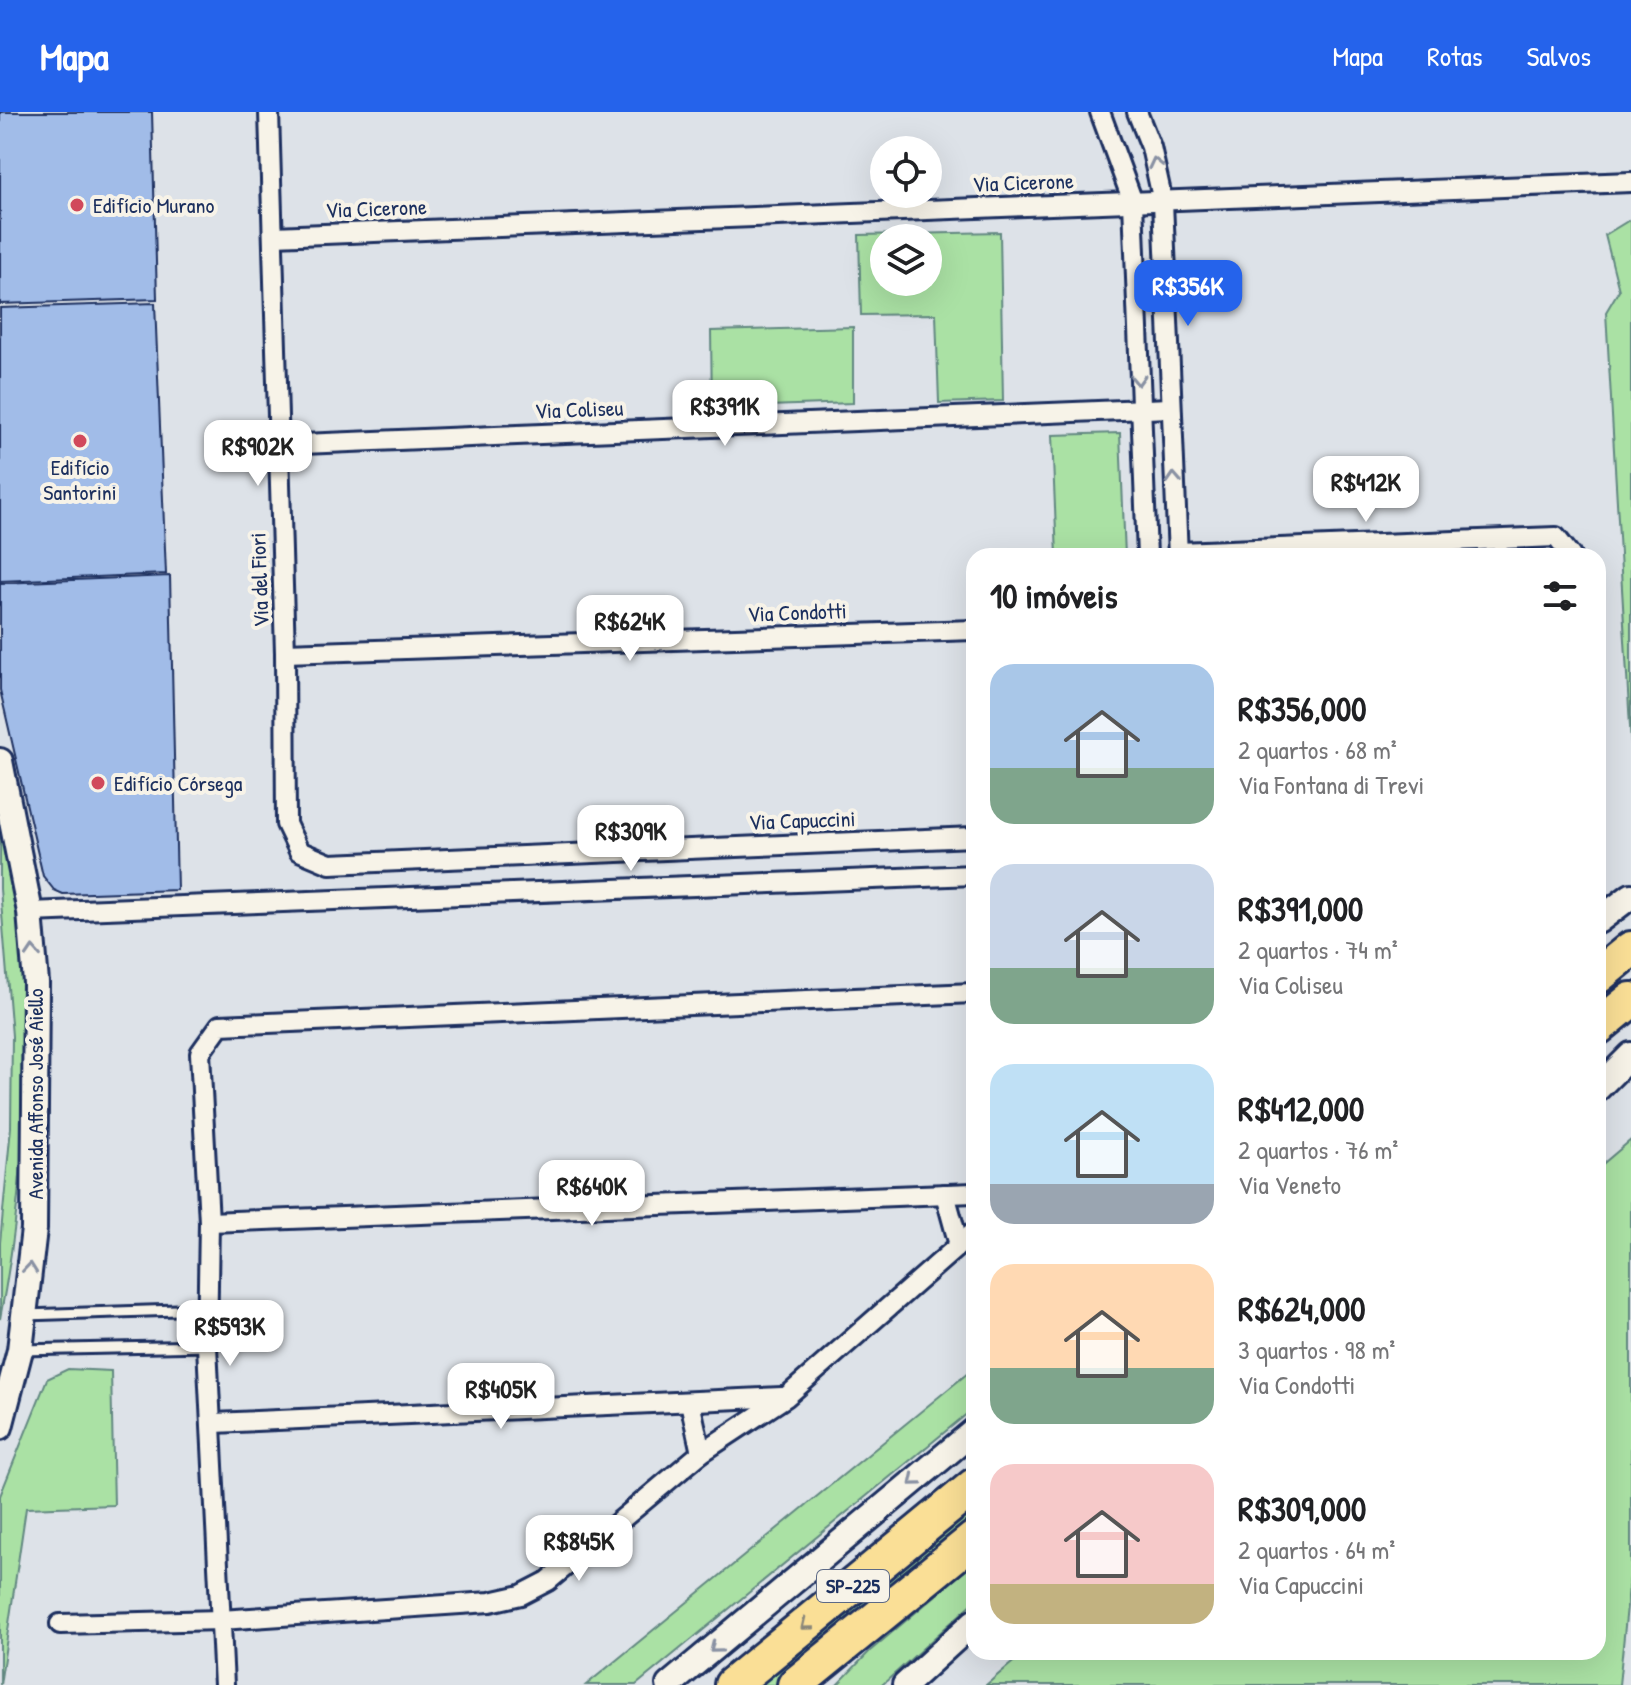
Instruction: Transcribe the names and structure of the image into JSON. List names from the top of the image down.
{
  "streets": {
    "highway": ["SP-225"],
    "street": [
      "Via Cicerone",
      "Via Coliseu",
      "Via del Fiori",
      "Via Condotti",
      "Via Capuccini",
      "Avenida Affonso José Aiello"
    ]
  },
  "crossings": [
    ["Via Cicerone", "Via del Fiori"],
    ["Via Coliseu", "Via del Fiori"],
    ["Via del Fiori", "Via Condotti"],
    ["Via del Fiori", "Via Capuccini"]
  ],
  "one_way": ["Avenida Affonso José Aiello"],
  "places": ["Edifício Murano", "Edifício Santorini", "Edifício Córsega"],
  "page": {
    "header": "Mapa",
    "nav": ["Mapa", "Rotas", "Salvos"],
    "price": [
      "R$356K",
      "R$391K",
      "R$902K",
      "R$412K",
      "R$624K",
      "R$309K",
      "R$640K",
      "R$593K",
      "R$405K",
      "R$845K"
    ],
    "heading": "10 imóveis",
    "list": [
      {
        "name": "R$356,000",
        "note": "2 quartos · 68 m² · Via Fontana di Trevi"
      },
      {
        "name": "R$391,000",
        "note": "2 quartos · 74 m² · Via Coliseu"
      },
      {
        "name": "R$412,000",
        "note": "2 quartos · 76 m² · Via Veneto"
      },
      {
        "name": "R$624,000",
        "note": "3 quartos · 98 m² · Via Condotti"
      },
      {
        "name": "R$309,000",
        "note": "2 quartos · 64 m² · Via Capuccini"
      }
    ]
  }
}
